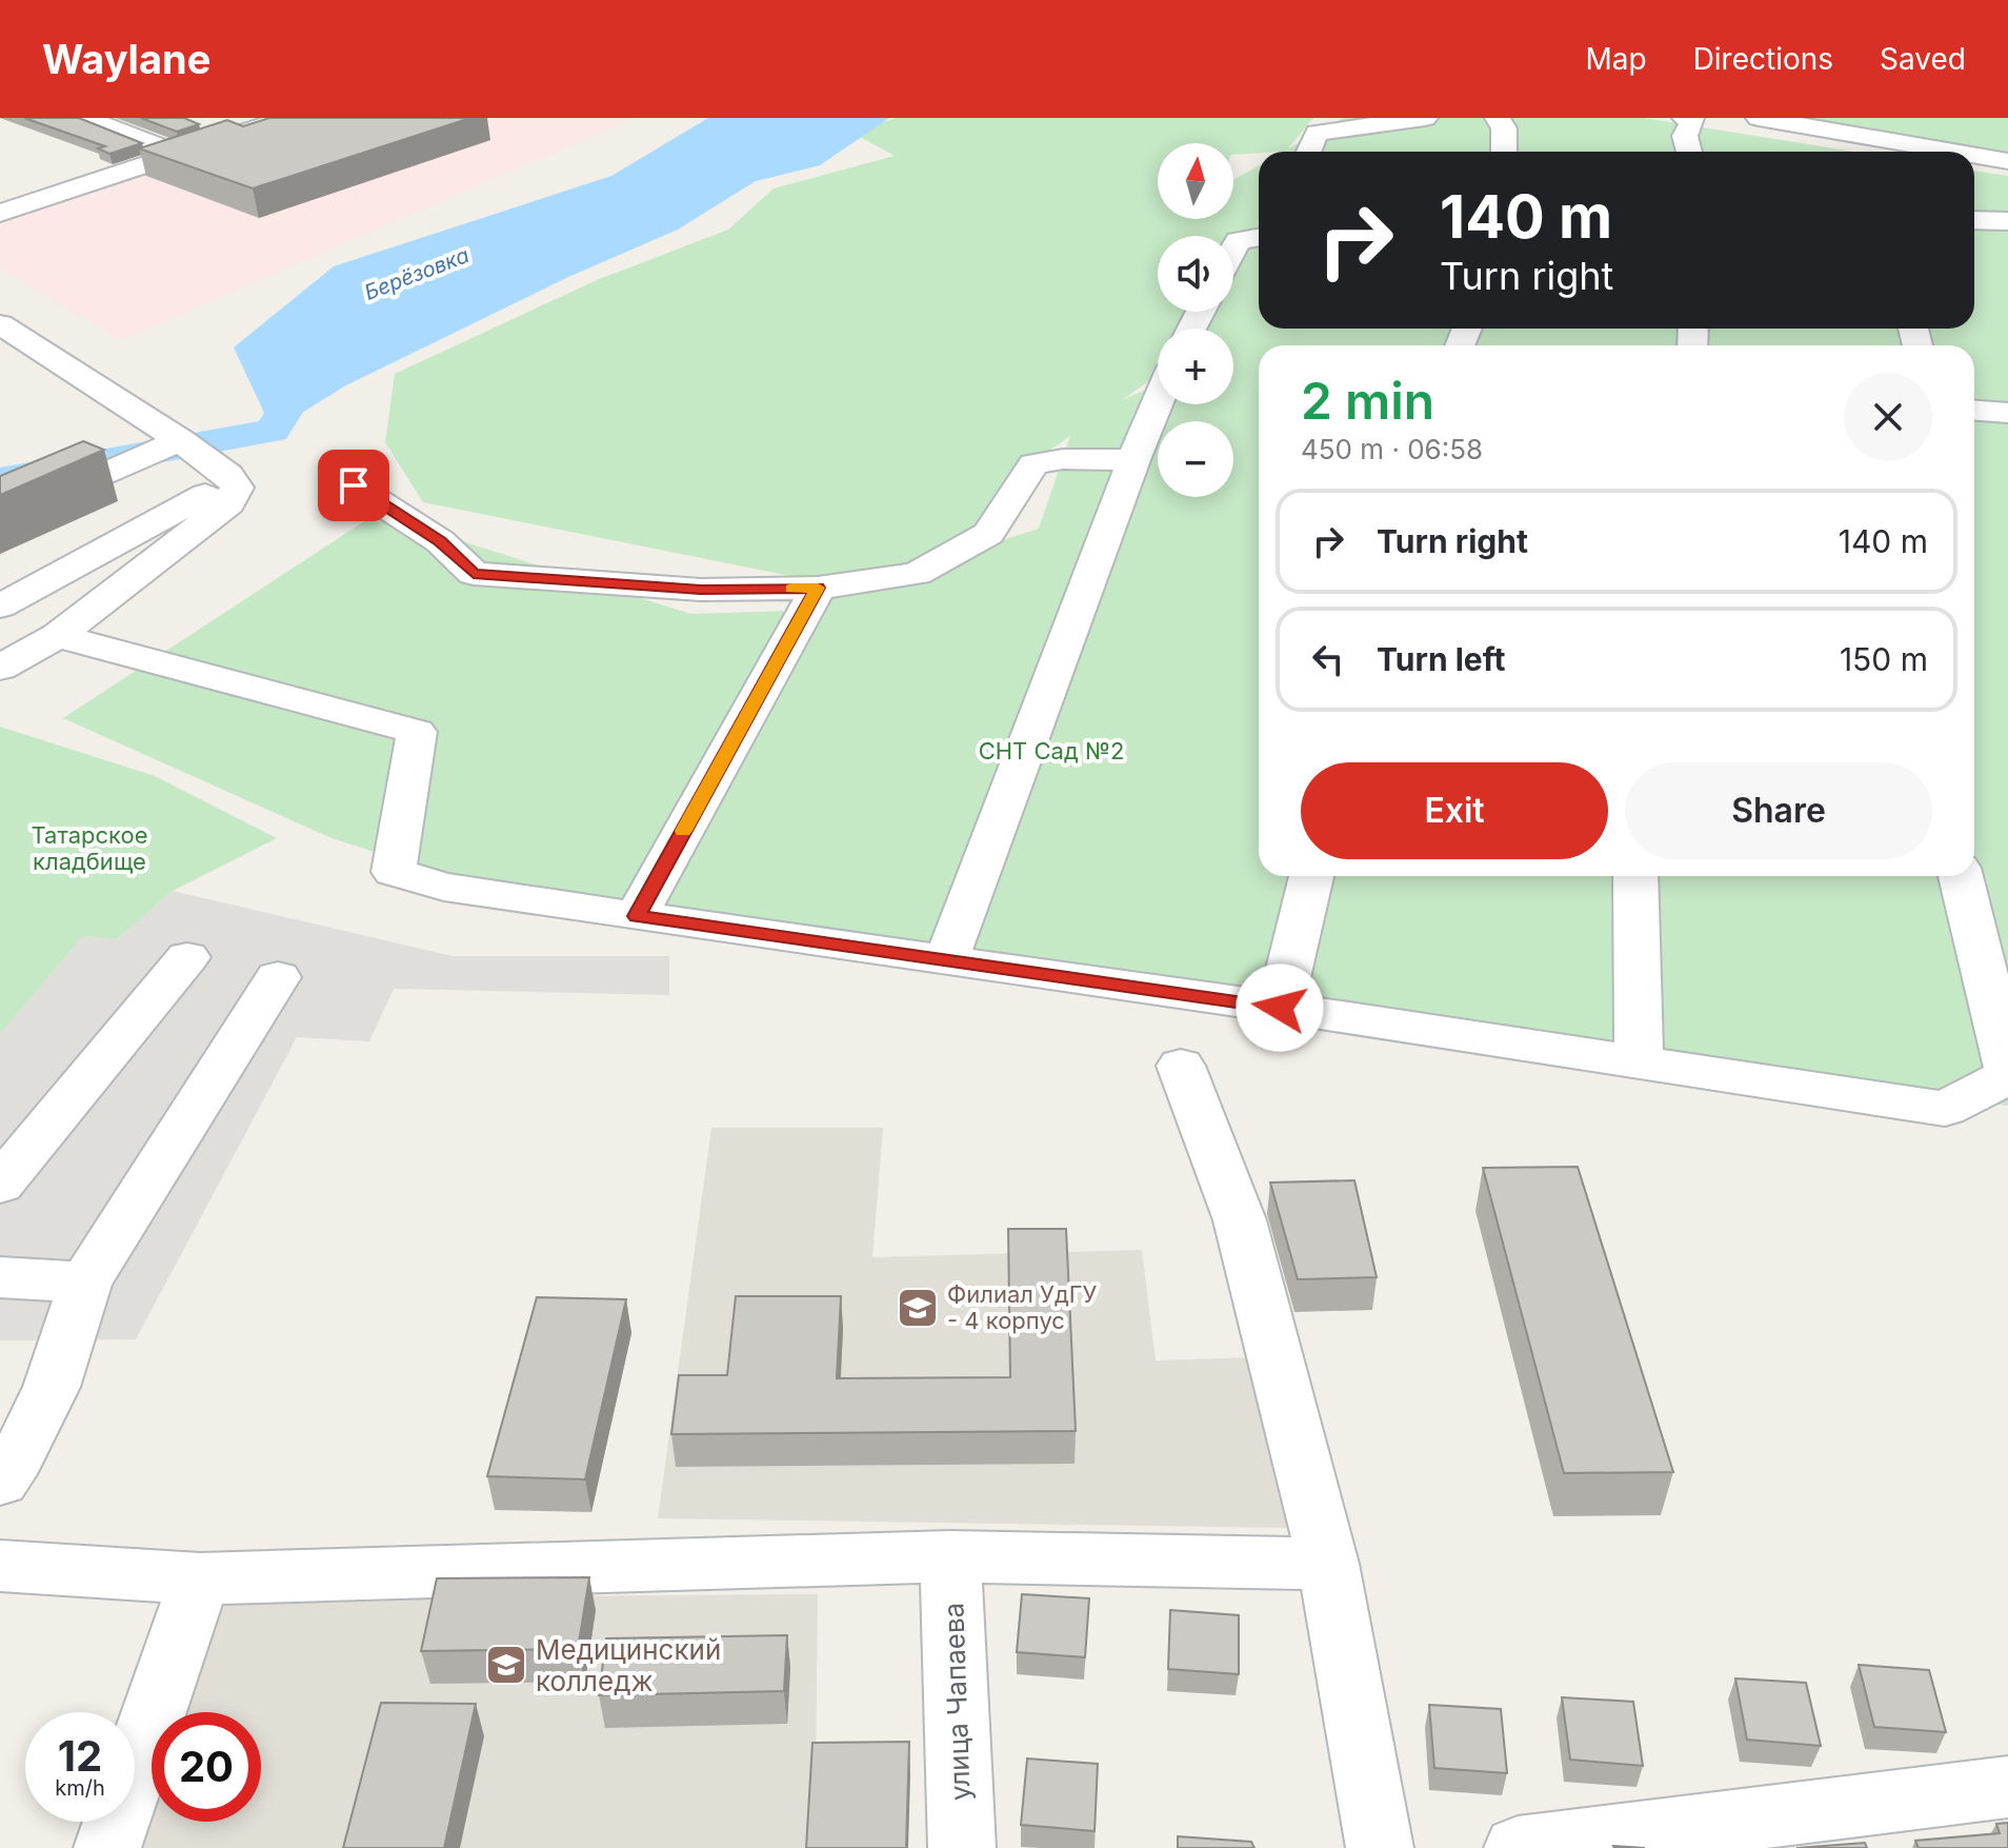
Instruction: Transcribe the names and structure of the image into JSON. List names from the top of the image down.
{
  "streets": {
    "street": ["улица Чапаева"]
  },
  "water": ["Берёзовка"],
  "parks": ["СНТ Сад №2", "Татарское кладбище"],
  "places": {
    "school or university": ["Филиал УдГУ - 4 корпус", "Медицинский колледж"]
  },
  "north": "top",
  "page": {
    "header": "Waylane",
    "nav": ["Map", "Directions", "Saved"],
    "map_buttons": ["+", "−"],
    "turn": ["140 m", "Turn right"],
    "heading": ["2 min", "450 m · 06:58"],
    "list": [
      {
        "name": "Turn right",
        "value": "140 m"
      },
      {
        "name": "Turn left",
        "value": "150 m"
      }
    ],
    "buttons": ["Exit", "Share"],
    "speed": "12 km/h",
    "limit": "20"
  }
}
